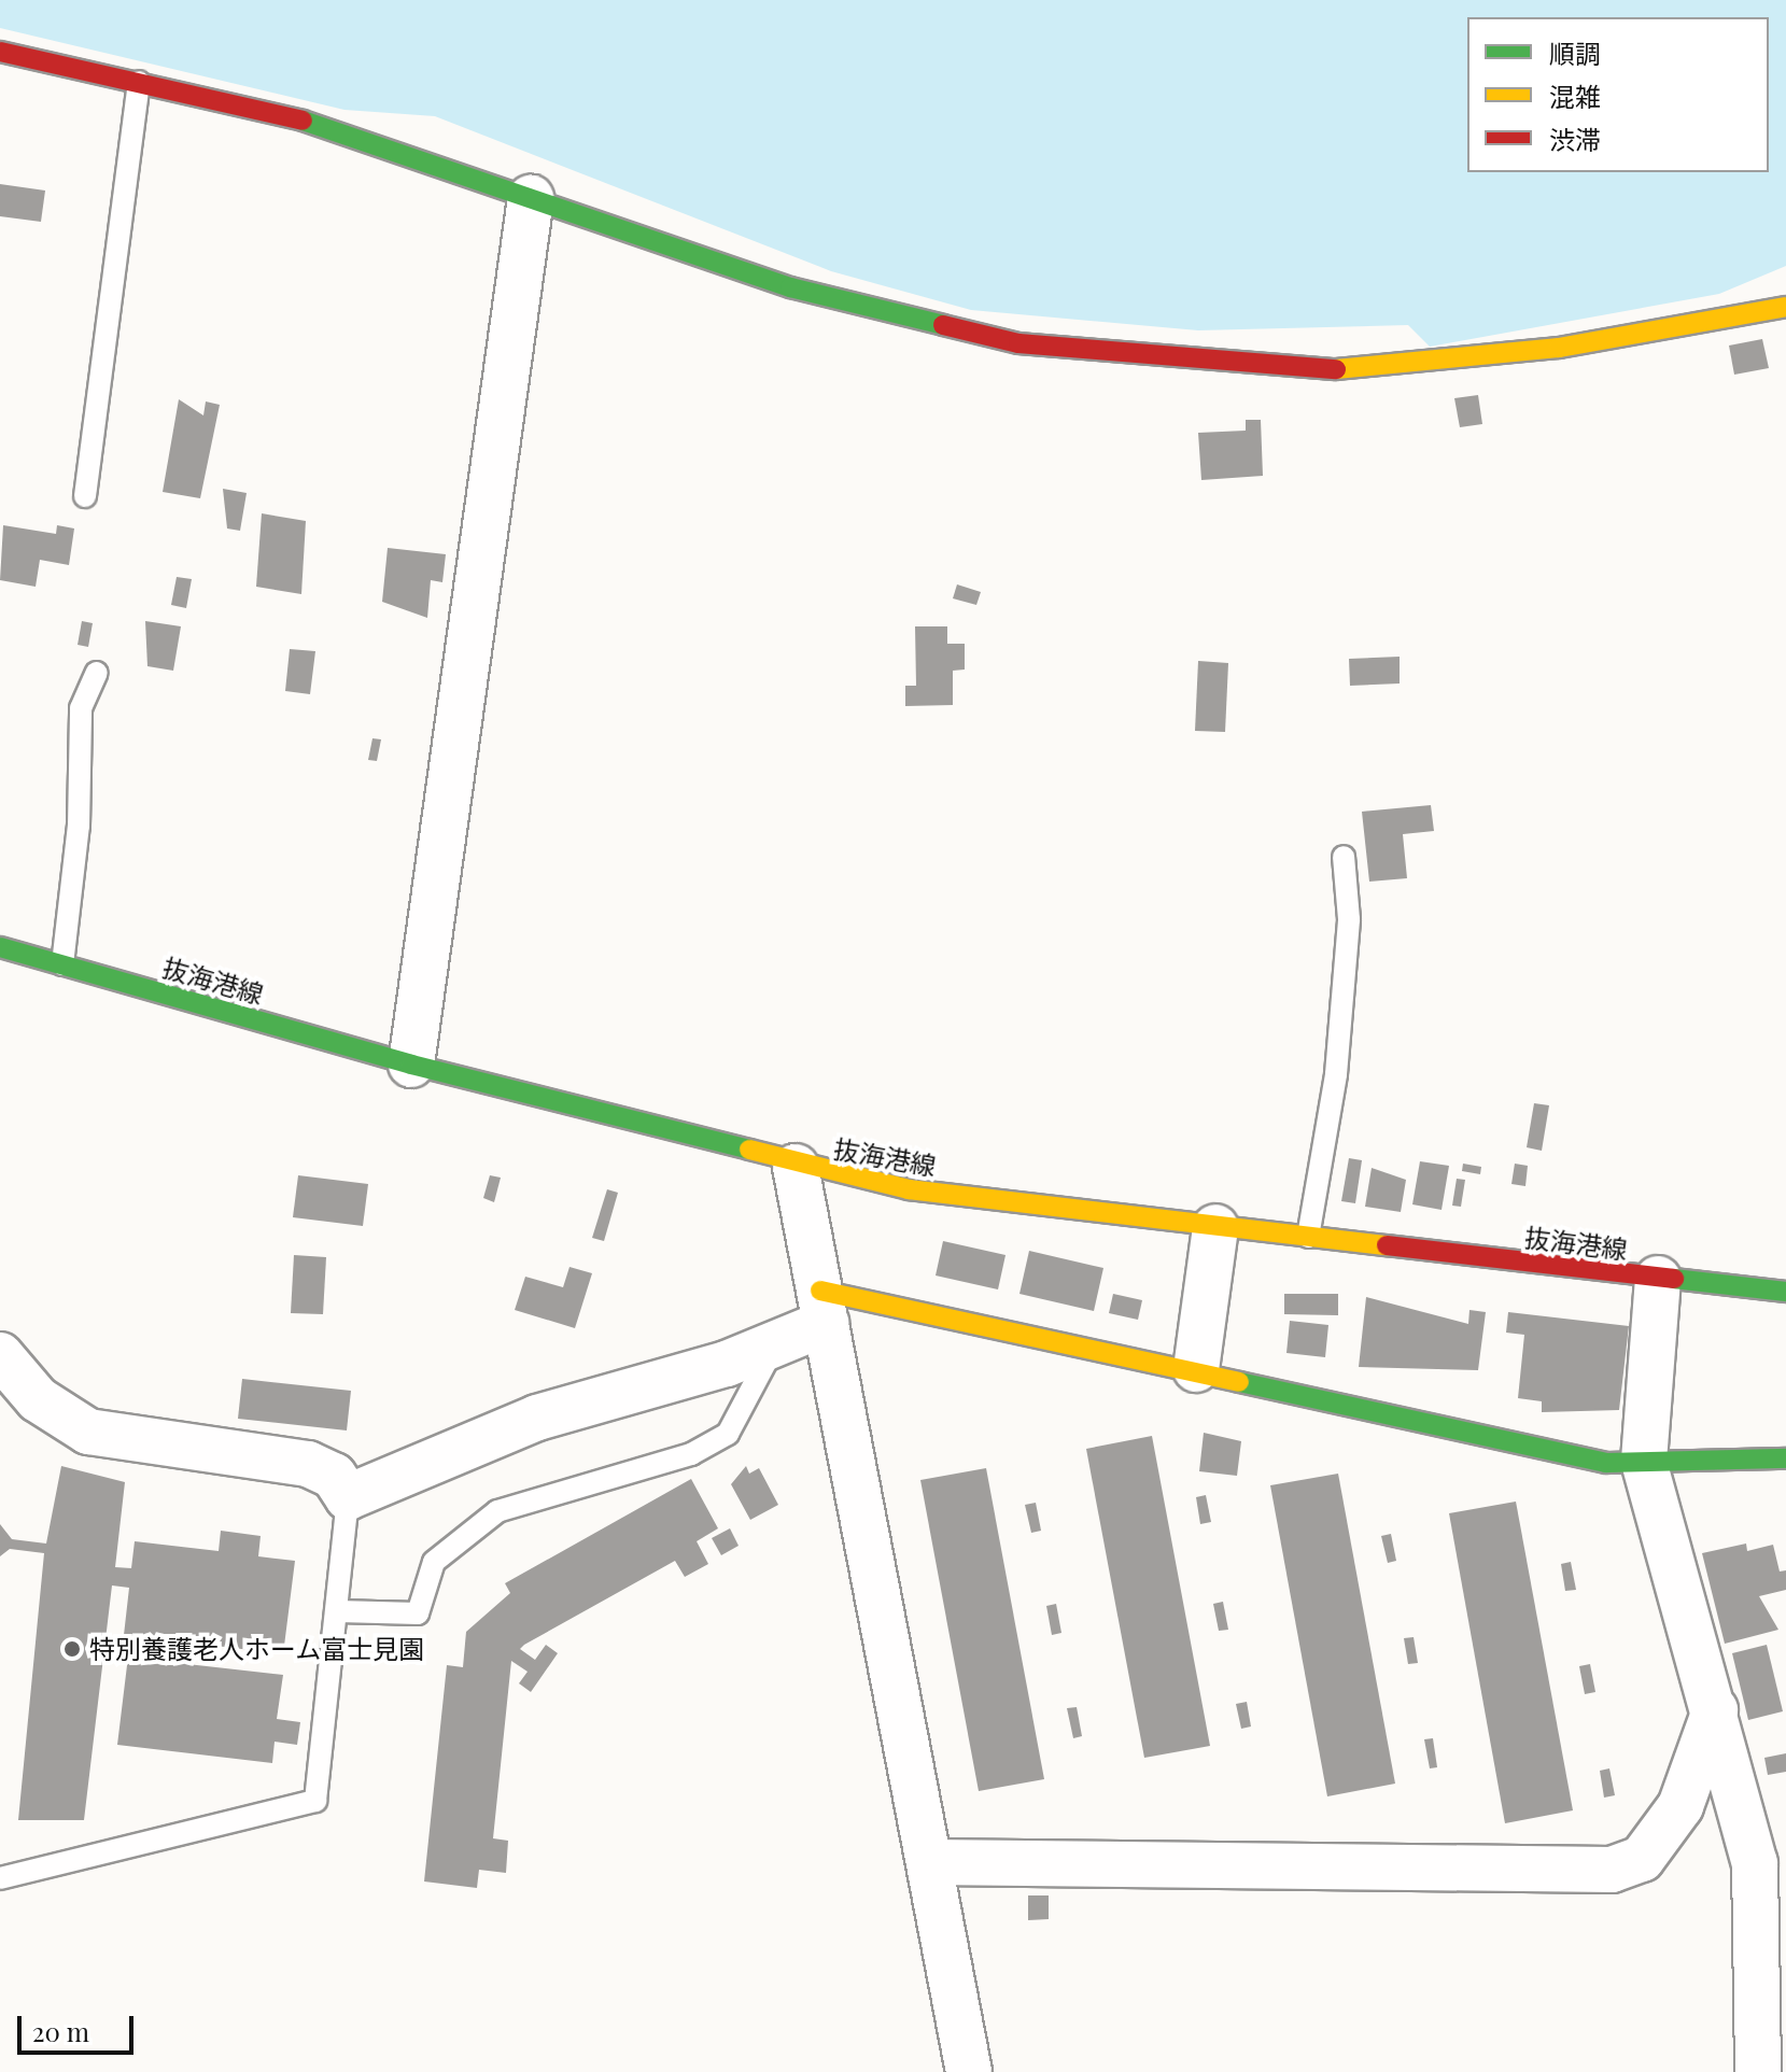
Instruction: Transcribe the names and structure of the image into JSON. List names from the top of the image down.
{
  "streets": {
    "street": ["抜海港線"]
  },
  "places": ["特別養護老人ホーム富士見園"],
  "legend": ["順調", "混雑", "渋滞"],
  "scale_bar": "20 m"
}
